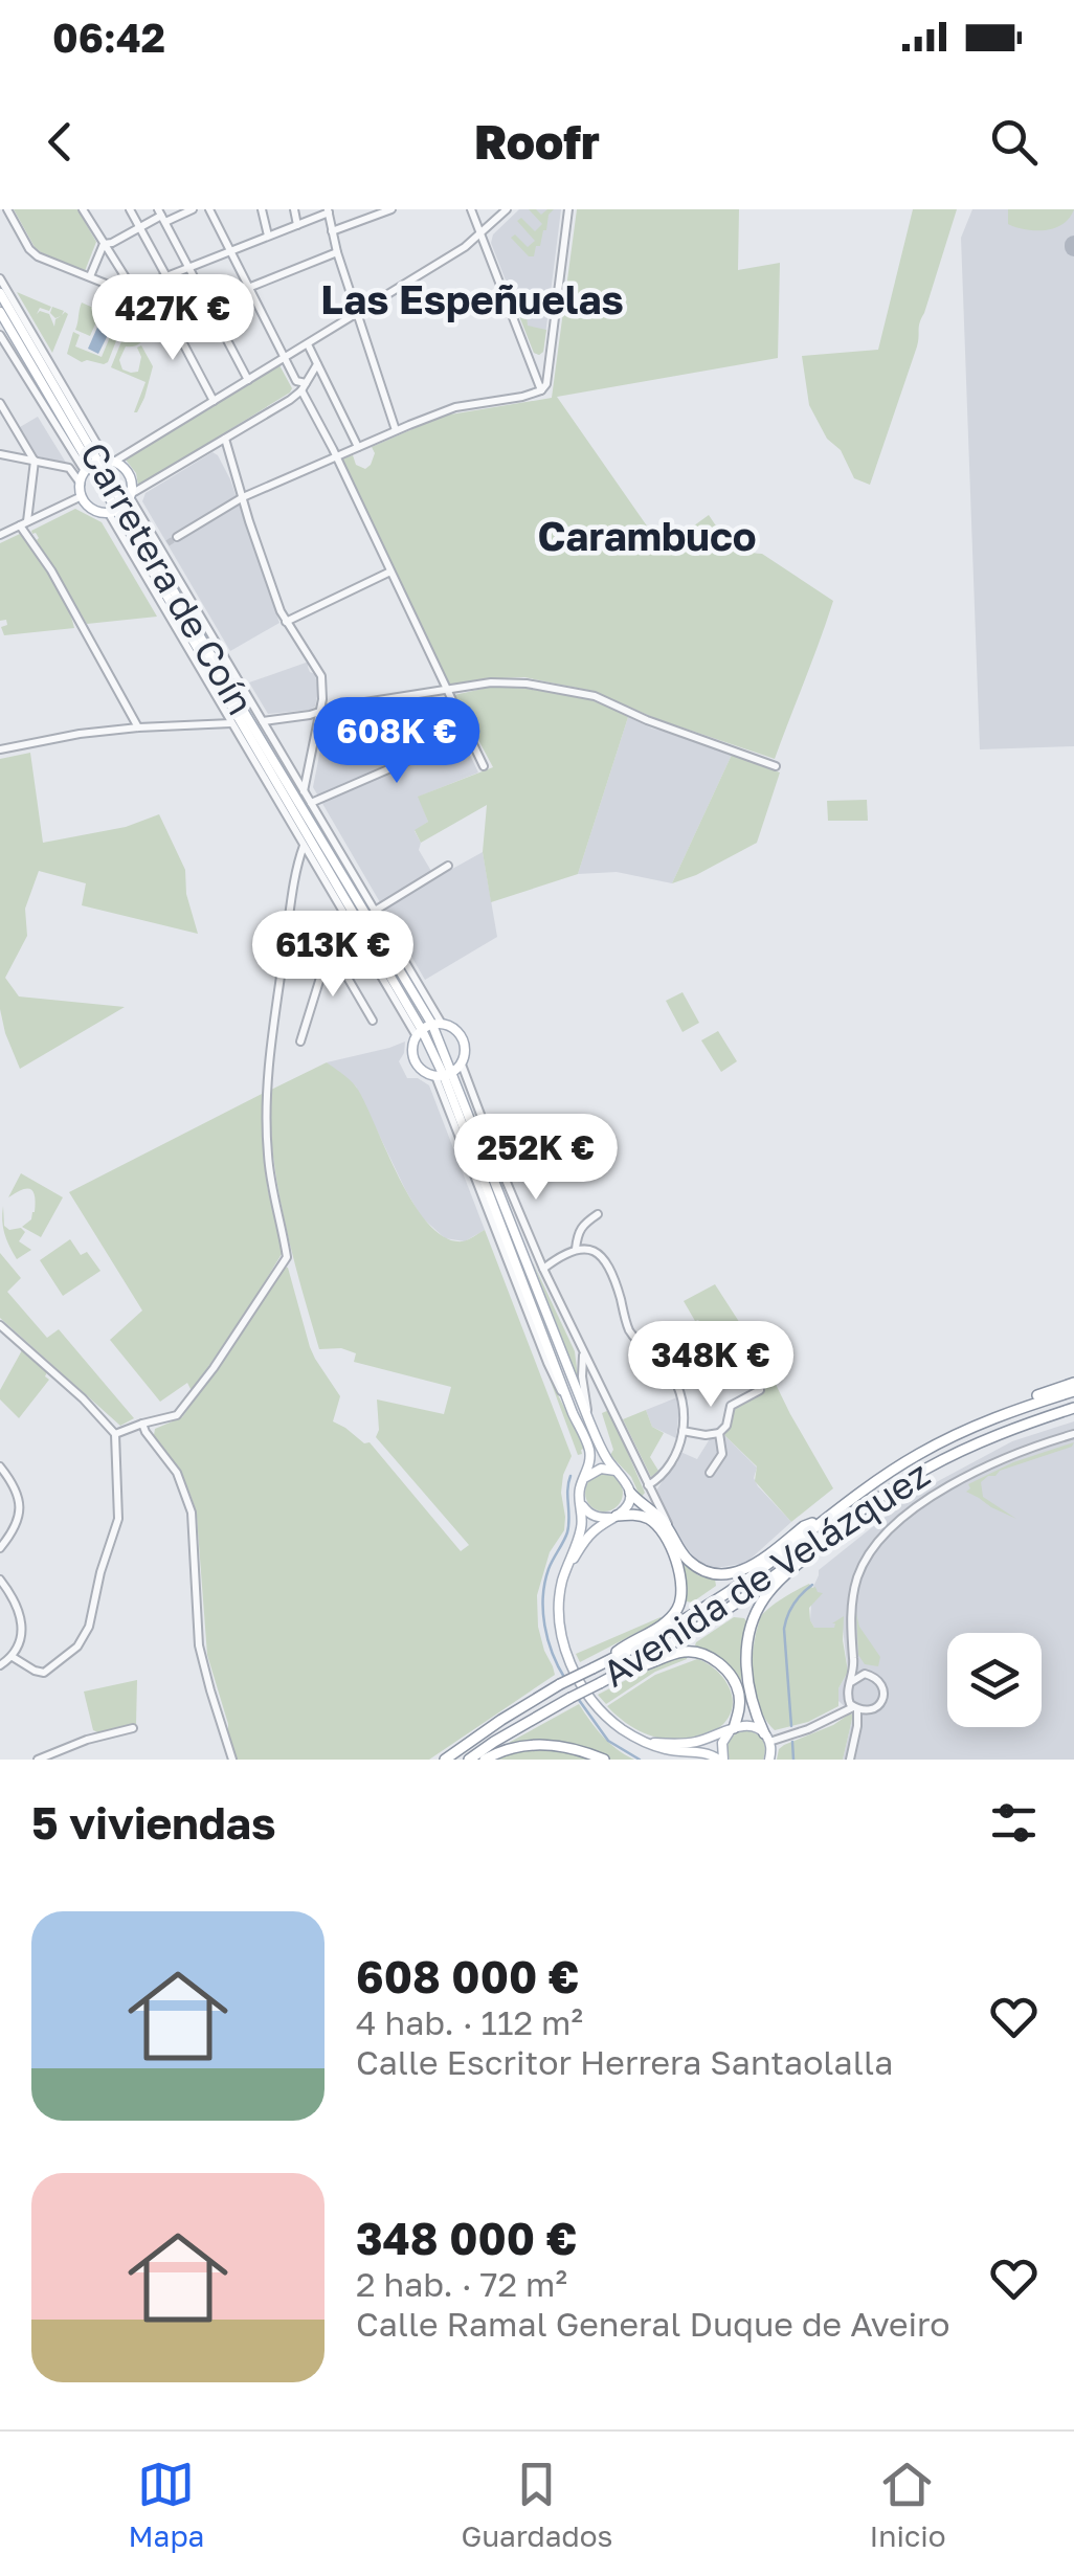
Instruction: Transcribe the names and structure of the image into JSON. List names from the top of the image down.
{
  "streets": {
    "highway": ["Avenida de Velázquez"],
    "main road": ["Carretera de Coín"]
  },
  "districts": ["Las Espeñuelas", "Carambuco"],
  "page": {
    "status": "06:42",
    "header": "Roofr",
    "price": [
      "427K €",
      "608K €",
      "613K €",
      "252K €",
      "348K €"
    ],
    "heading": "5 viviendas",
    "list": [
      {
        "name": "608 000 €",
        "note": "4 hab. · 112 m² · Calle Escritor Herrera Santaolalla"
      },
      {
        "name": "348 000 €",
        "note": "2 hab. · 72 m² · Calle Ramal General Duque de Aveiro"
      }
    ],
    "tabs": ["Mapa", "Guardados", "Inicio"]
  }
}
